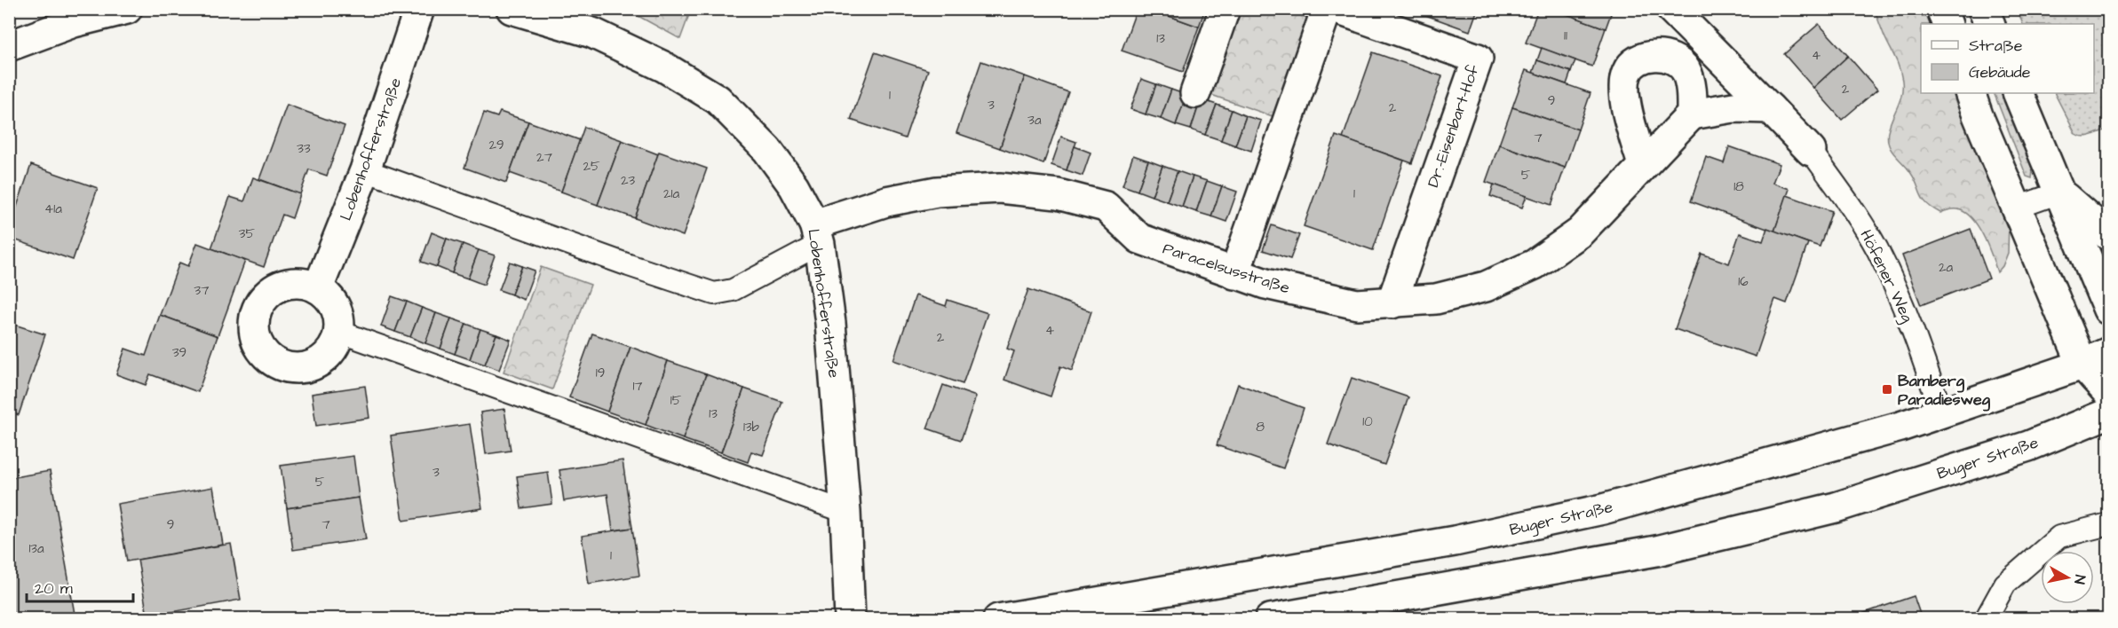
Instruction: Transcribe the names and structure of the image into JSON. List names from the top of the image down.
{
  "streets": {
    "street": [
      "Dr.-Eisenbart-Hof",
      "Lobenhofferstraße",
      "Paracelsusstraße",
      "Buger Straße"
    ],
    "lane": ["Höfener Weg"]
  },
  "crossings": [
    ["Dr.-Eisenbart-Hof", "Paracelsusstraße"],
    ["Lobenhofferstraße", "Paracelsusstraße"],
    ["Höfener Weg", "Buger Straße"]
  ],
  "places": {
    "transit": ["Bamberg Paradiesweg"]
  },
  "house_numbers": [
    "11",
    "13",
    "4",
    "2",
    "1",
    "9",
    "3",
    "2",
    "3a",
    "7",
    "29",
    "33",
    "27",
    "25",
    "5",
    "23",
    "18",
    "21a",
    "1",
    "41a",
    "35",
    "2a",
    "16",
    "37",
    "4",
    "2",
    "39",
    "19",
    "17",
    "15",
    "13",
    "10",
    "13b",
    "8",
    "3",
    "5",
    "9",
    "7",
    "13a",
    "1"
  ],
  "legend": ["Straße", "Gebäude"],
  "scale_bar": "20 m",
  "north": "right"
}
